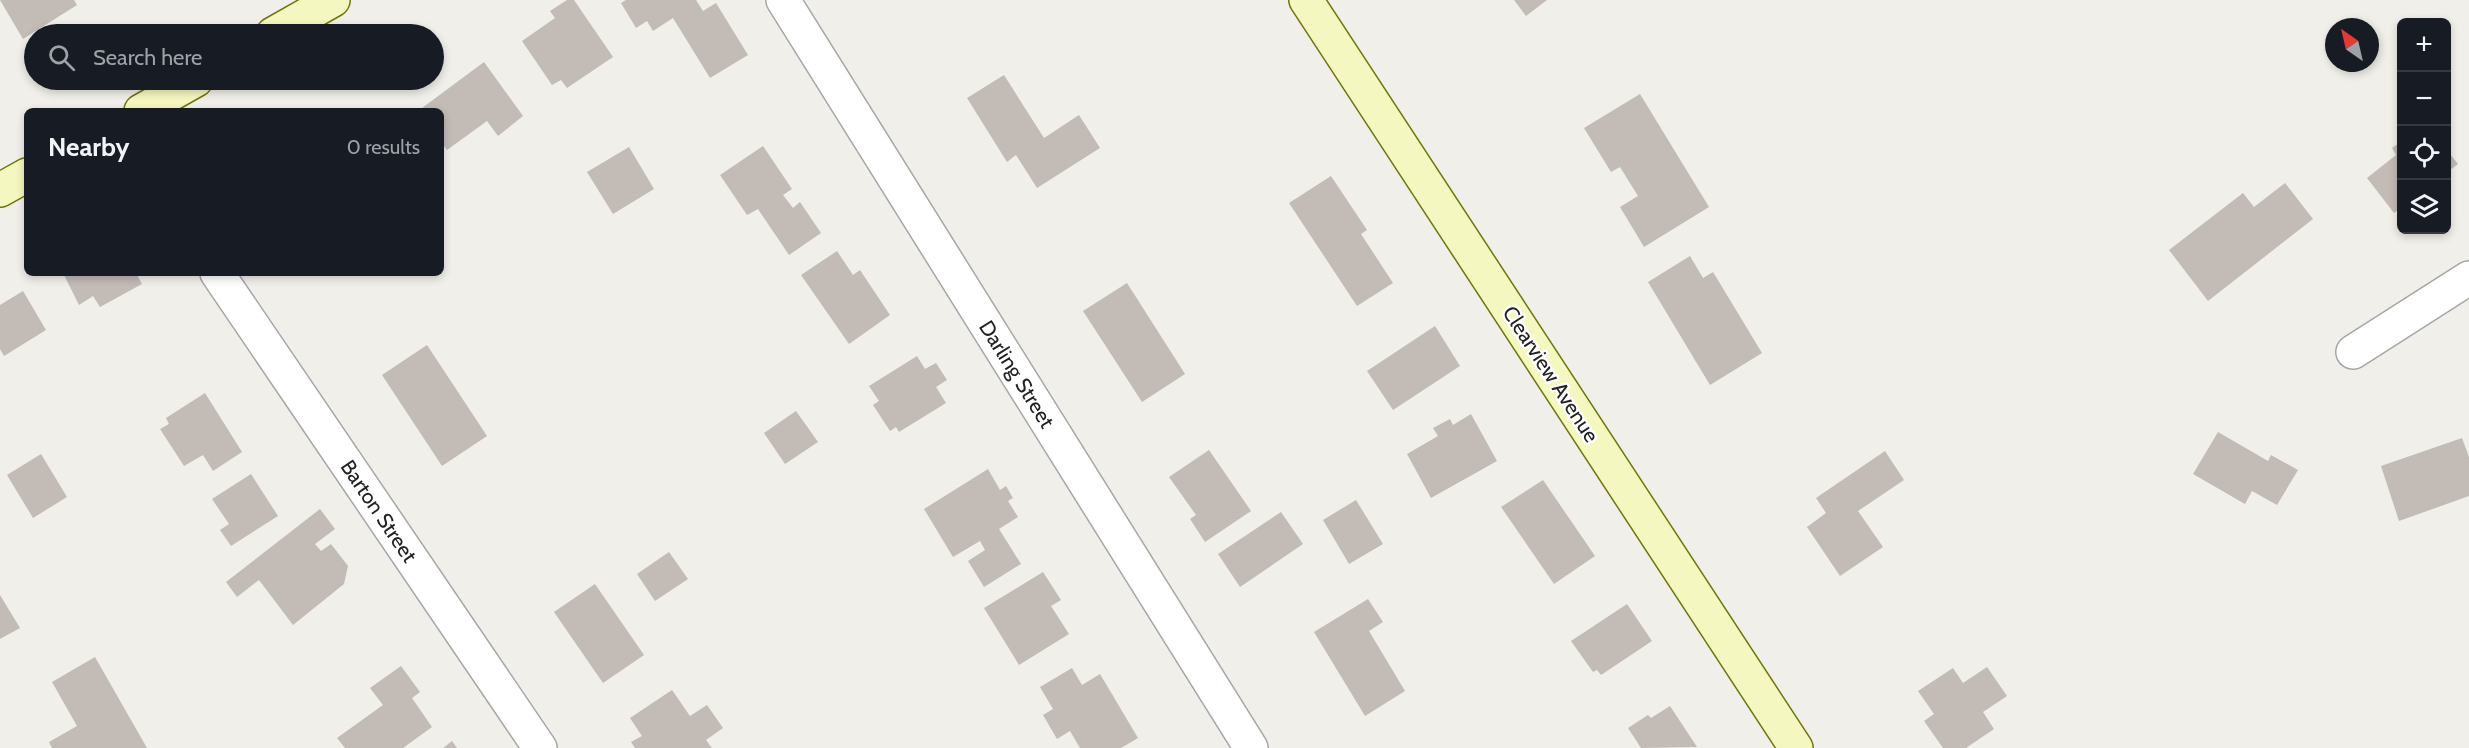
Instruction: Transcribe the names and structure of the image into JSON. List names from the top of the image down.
{
  "streets": {
    "street": ["Darling Street", "Clearview Avenue", "Barton Street"]
  },
  "north": "top left",
  "page": {
    "map_buttons": ["+", "−"],
    "search": "Search here",
    "heading": ["Nearby", "0 results"]
  }
}
